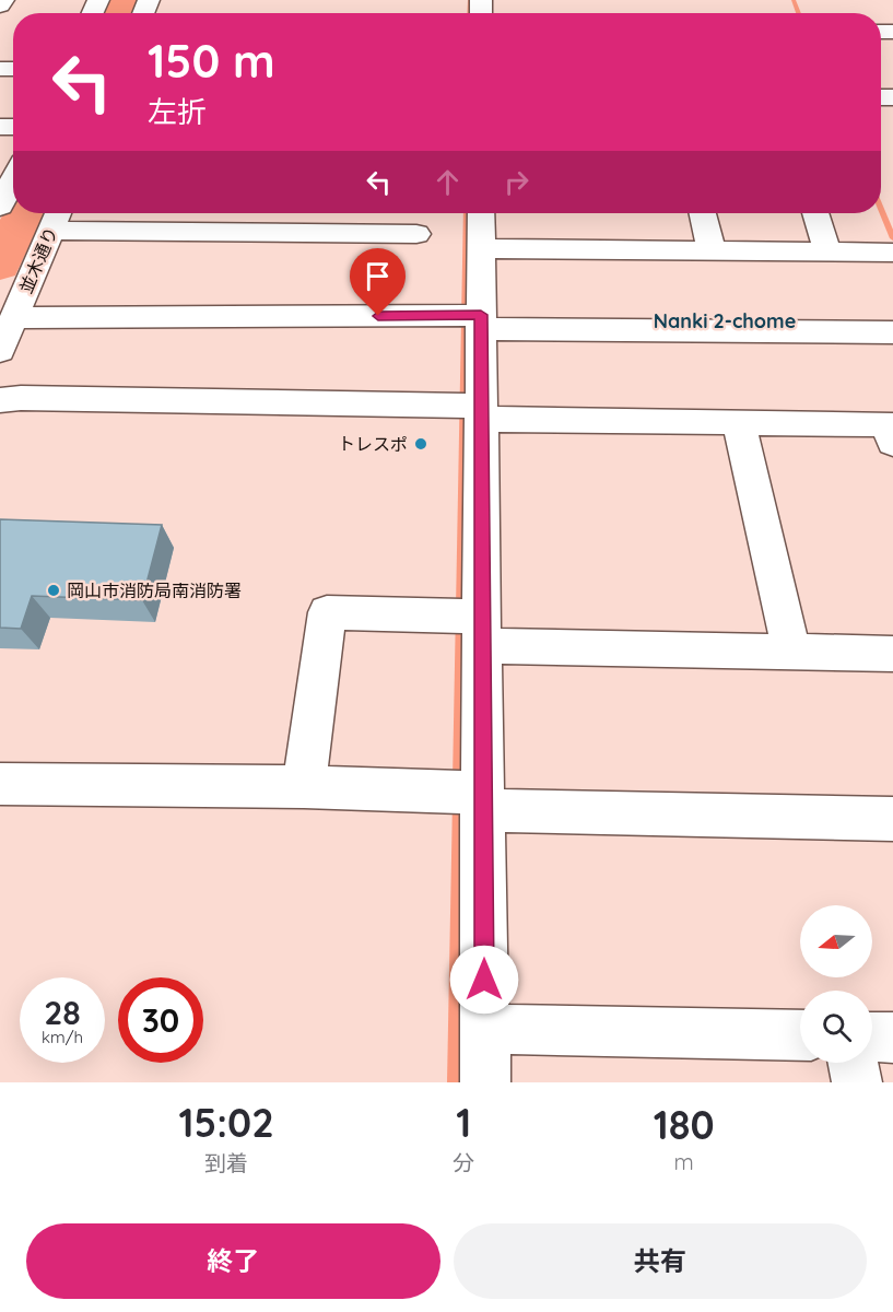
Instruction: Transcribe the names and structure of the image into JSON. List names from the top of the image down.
{
  "streets": {
    "street": ["並木通り"]
  },
  "districts": ["Nanki 2-chome"],
  "places": ["トレスポ", "岡山市消防局南消防署"],
  "north": "left",
  "page": {
    "turn": ["150 m", "左折"],
    "speed": "28 km/h",
    "limit": "30",
    "eta": [
      "15:02",
      "到着",
      "1",
      "分",
      "180",
      "m"
    ],
    "buttons": ["終了", "共有"]
  }
}
